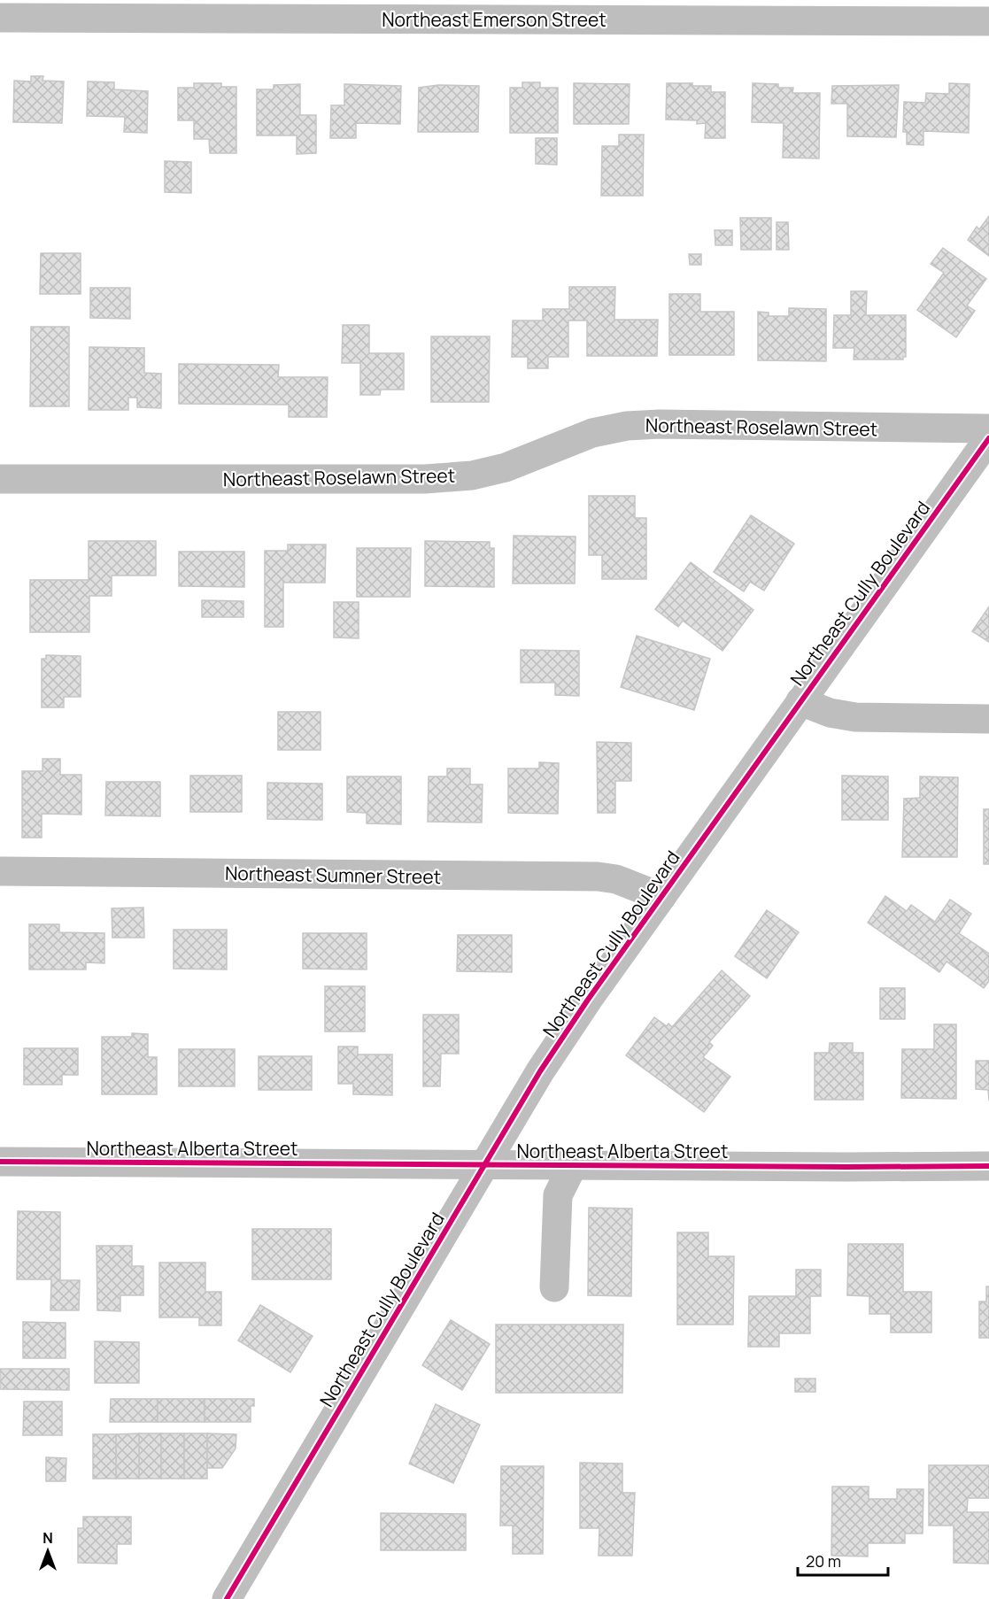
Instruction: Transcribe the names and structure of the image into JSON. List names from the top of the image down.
{
  "streets": {
    "street": [
      "Northeast Emerson Street",
      "Northeast Roselawn Street",
      "Northeast Cully Boulevard",
      "Northeast Sumner Street",
      "Northeast Alberta Street"
    ]
  },
  "crossings": [
    ["Northeast Cully Boulevard", "Northeast Sumner Street"],
    ["Northeast Cully Boulevard", "Northeast Alberta Street"]
  ],
  "scale_bar": "20 m",
  "north": "top"
}
